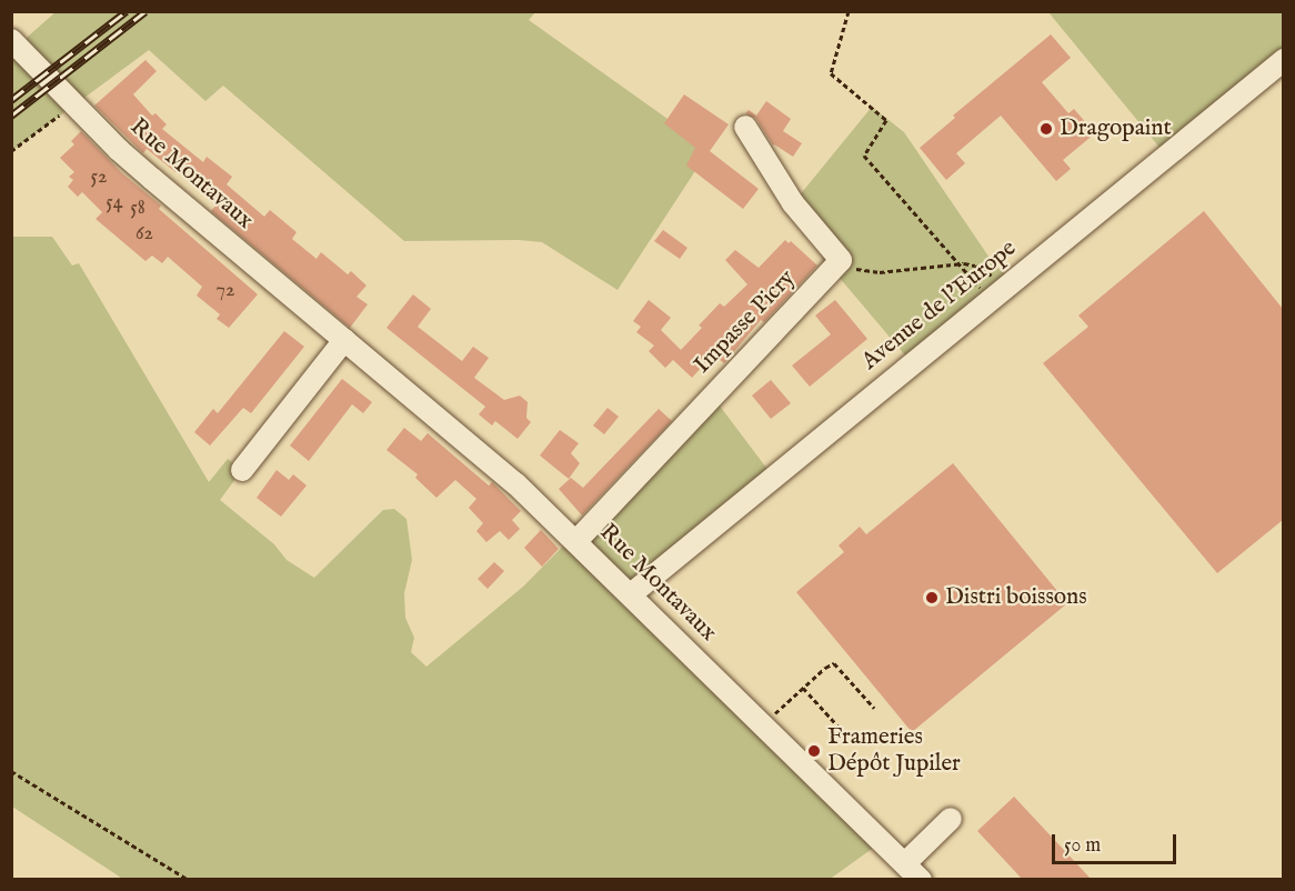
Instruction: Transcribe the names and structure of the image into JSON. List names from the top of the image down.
{
  "streets": {
    "street": ["Rue Montavaux", "Avenue de l'Europe", "Impasse Picry"]
  },
  "crossings": [
    ["Rue Montavaux", "Avenue de l'Europe"],
    ["Rue Montavaux", "Impasse Picry"]
  ],
  "places": ["Dragopaint", "Distri boissons", "Frameries Dépôt Jupiler"],
  "house_numbers": [
    "52",
    "54",
    "58",
    "62",
    "72"
  ],
  "scale_bar": "50 m"
}
